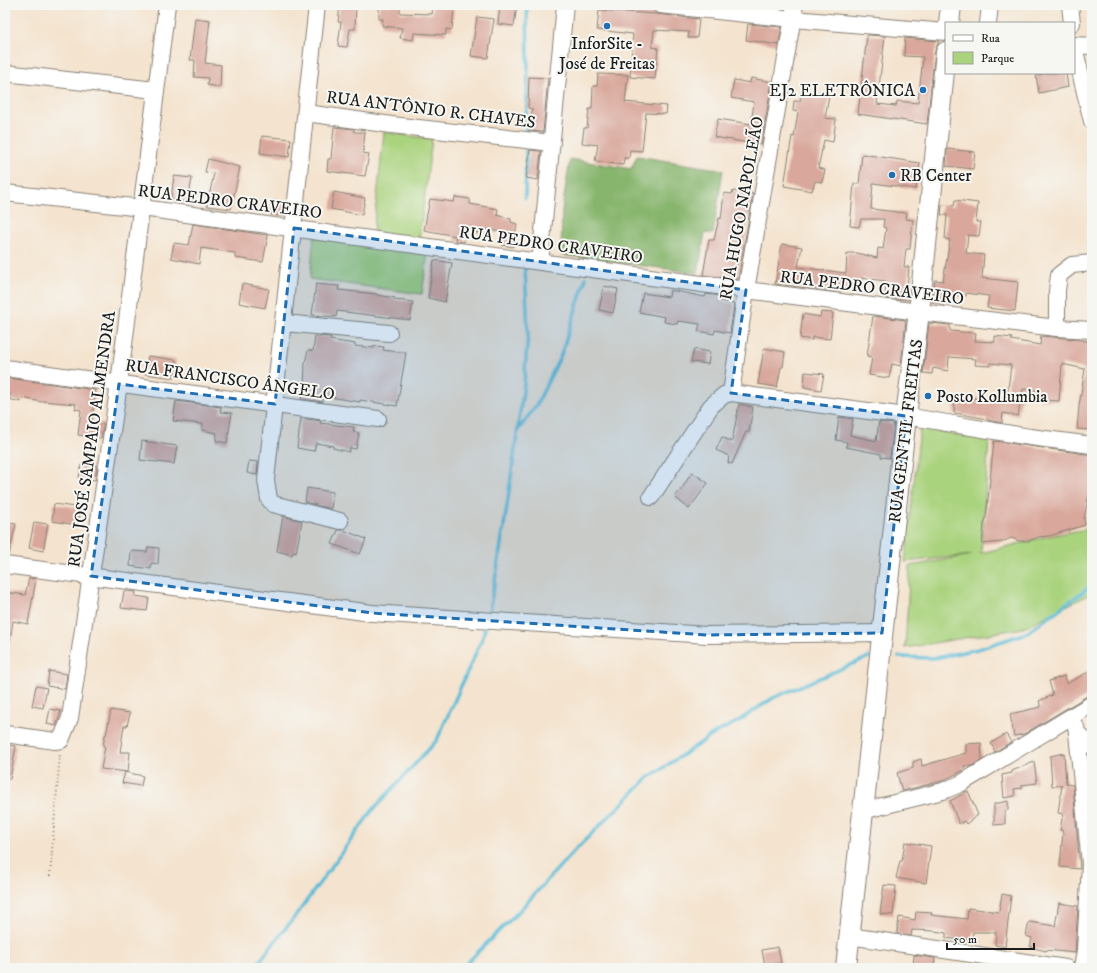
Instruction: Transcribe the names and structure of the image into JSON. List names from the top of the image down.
{
  "streets": {
    "main road": ["RUA GENTIL FREITAS"],
    "street": [
      "RUA ANTÔNIO R. CHAVES",
      "RUA PEDRO CRAVEIRO",
      "RUA HUGO NAPOLEÃO",
      "RUA FRANCISCO ÂNGELO",
      "RUA JOSÉ SAMPAIO ALMENDRA"
    ]
  },
  "crossings": [
    ["RUA PEDRO CRAVEIRO", "RUA HUGO NAPOLEÃO"],
    ["RUA PEDRO CRAVEIRO", "RUA GENTIL FREITAS"],
    ["RUA PEDRO CRAVEIRO", "RUA JOSÉ SAMPAIO ALMENDRA"],
    ["RUA FRANCISCO ÂNGELO", "RUA JOSÉ SAMPAIO ALMENDRA"]
  ],
  "places": [
    "InforSite - José de Freitas",
    "EJ2 ELETRÔNICA",
    "RB Center",
    "Posto Kollumbia"
  ],
  "legend": ["Rua", "Parque"],
  "scale_bar": "50 m"
}
